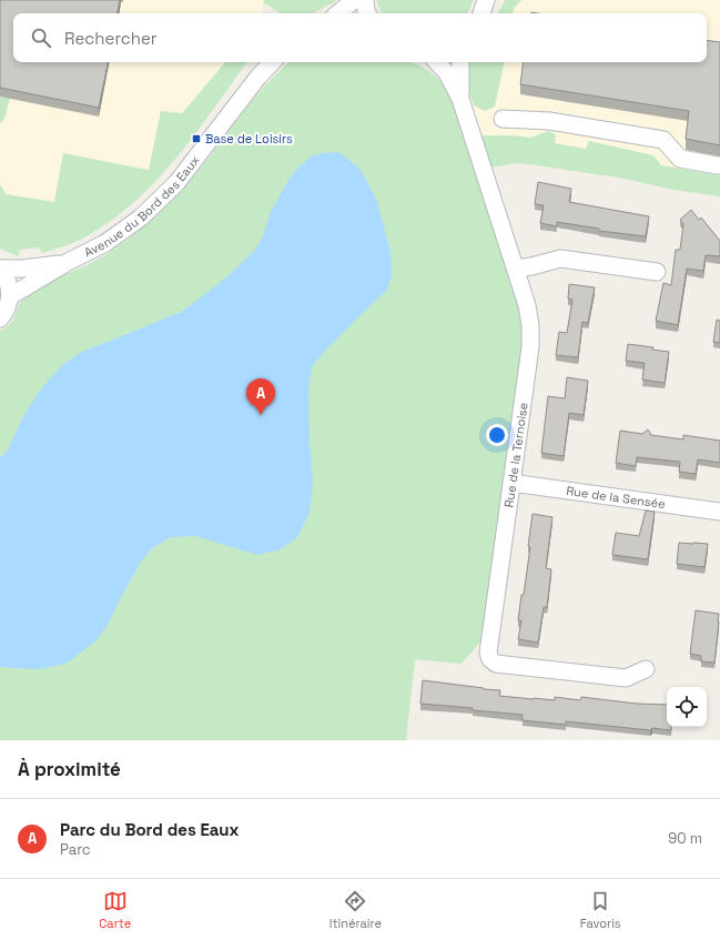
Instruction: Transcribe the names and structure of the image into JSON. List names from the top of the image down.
{
  "streets": {
    "street": ["Avenue du Bord des Eaux", "Rue de la Ternoise", "Rue de la Sensée"]
  },
  "crossings": [
    ["Rue de la Ternoise", "Rue de la Sensée"]
  ],
  "places": {
    "transit": ["Base de Loisirs"]
  },
  "page": {
    "search": "Rechercher",
    "pins": "A",
    "heading": "À proximité",
    "list": [
      {
        "mark": "A",
        "name": "Parc du Bord des Eaux",
        "note": "Parc",
        "value": "90 m"
      }
    ],
    "nav": ["Carte", "Itinéraire", "Favoris"]
  }
}
